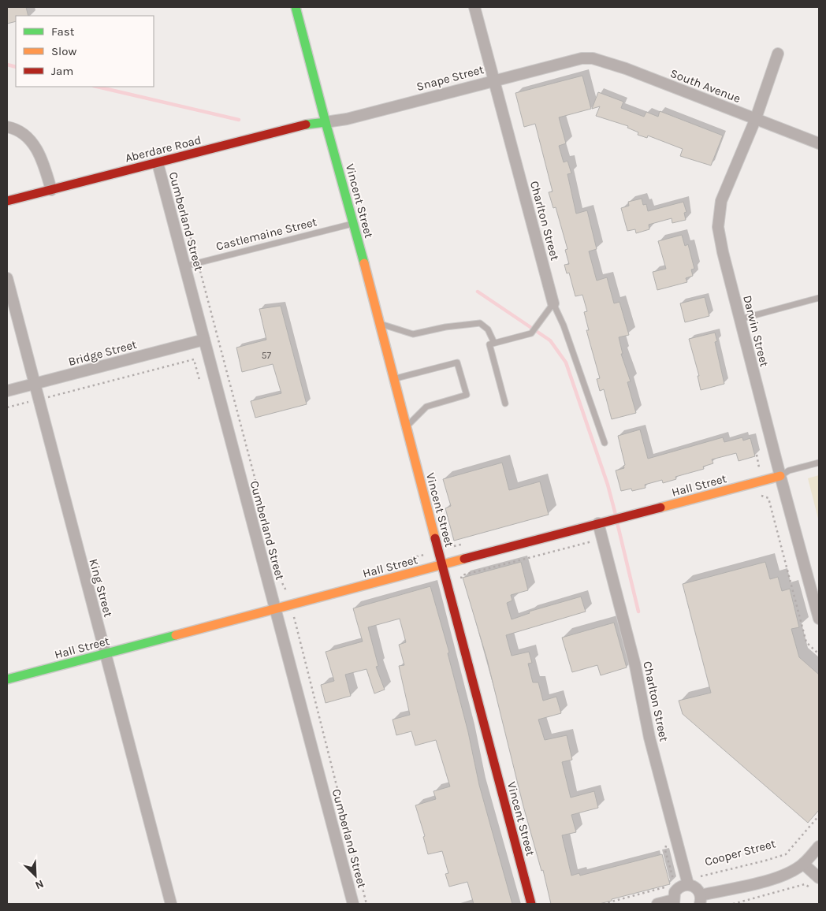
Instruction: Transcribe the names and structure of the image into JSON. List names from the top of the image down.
{
  "streets": {
    "main road": ["Aberdare Road", "Vincent Street", "Hall Street"],
    "street": [
      "Snape Street",
      "South Avenue",
      "Charlton Street",
      "Cumberland Street",
      "Darwin Street",
      "Bridge Street",
      "King Street"
    ],
    "lane": ["Castlemaine Street"],
    "path": ["Cooper Street"]
  },
  "crossings": [
    ["Snape Street", "South Avenue"],
    ["Snape Street", "Aberdare Road"],
    ["Snape Street", "Vincent Street"],
    ["Snape Street", "Charlton Street"],
    ["South Avenue", "Darwin Street"],
    ["Aberdare Road", "Vincent Street"],
    ["Aberdare Road", "Cumberland Street"],
    ["Vincent Street", "Castlemaine Street"],
    ["Vincent Street", "Hall Street"],
    ["Charlton Street", "Hall Street"],
    ["Cumberland Street", "Castlemaine Street"],
    ["Cumberland Street", "Bridge Street"],
    ["Cumberland Street", "Hall Street"],
    ["Darwin Street", "Hall Street"],
    ["Bridge Street", "King Street"],
    ["Hall Street", "King Street"]
  ],
  "house_numbers": ["57"],
  "legend": ["Fast", "Slow", "Jam"],
  "north": "bottom right"
}
